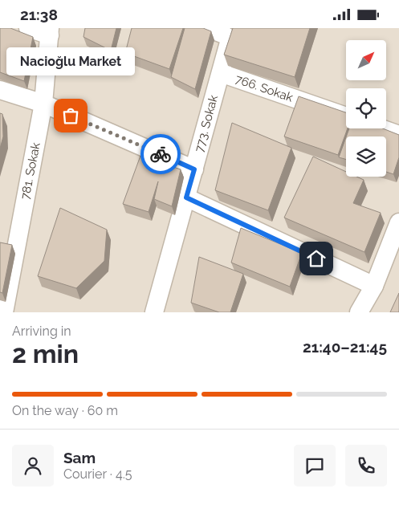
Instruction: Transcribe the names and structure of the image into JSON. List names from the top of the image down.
{
  "streets": {
    "street": ["766. Sokak", "773. Sokak", "781. Sokak"]
  },
  "crossings": [
    ["766. Sokak", "773. Sokak"]
  ],
  "places": ["Nacioğlu Market"],
  "north": "top right",
  "page": {
    "status": "21:38",
    "bubble": "Nacioğlu Market",
    "heading": ["2 min", "Arriving in", "21:40–21:45"],
    "panel": ["Sam", "Courier · 4.5"],
    "bar": "On the way · 60 m"
  }
}
